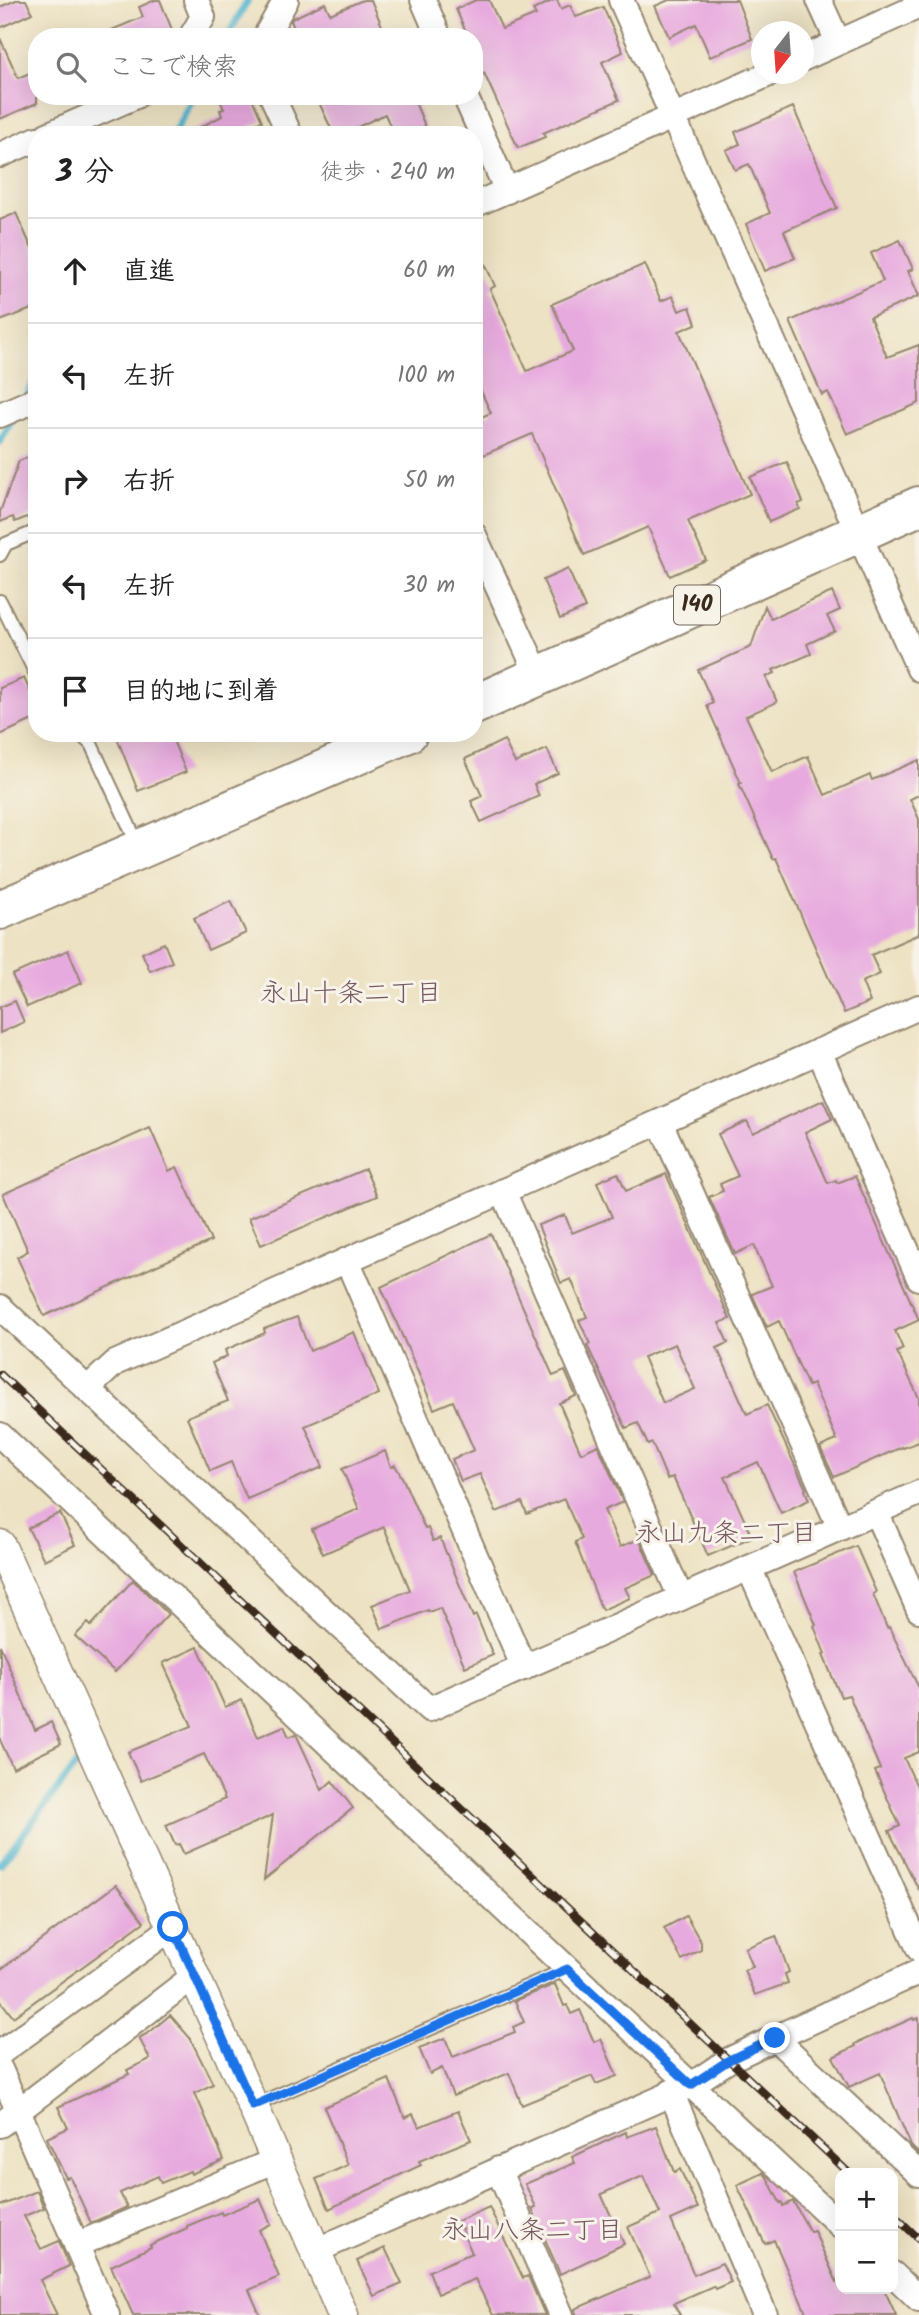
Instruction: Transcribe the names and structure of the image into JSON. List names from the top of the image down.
{
  "streets": {
    "main road": ["140"]
  },
  "districts": ["永山十条二丁目", "永山九条二丁目", "永山八条二丁目"],
  "north": "bottom",
  "page": {
    "search": "ここで検索",
    "heading": ["3 分", "徒歩 · 240 m"],
    "list": [
      ["直進", "60 m"],
      ["左折", "100 m"],
      ["右折", "50 m"],
      ["左折", "30 m"],
      "目的地に到着"
    ],
    "map_buttons": ["+", "−"]
  }
}
